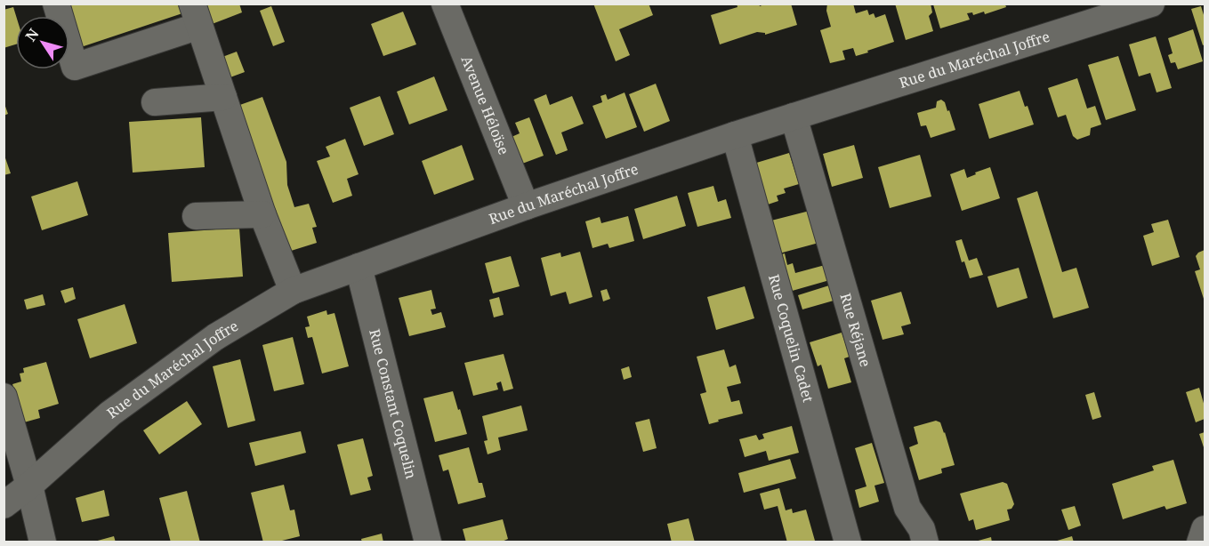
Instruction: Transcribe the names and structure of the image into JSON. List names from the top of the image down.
{
  "streets": {
    "street": [
      "Rue du Maréchal Joffre",
      "Avenue Héloïse",
      "Rue Réjane",
      "Rue Coquelin Cadet",
      "Rue Constant Coquelin"
    ]
  },
  "crossings": [
    ["Rue du Maréchal Joffre", "Avenue Héloïse"],
    ["Rue du Maréchal Joffre", "Rue Réjane"],
    ["Rue du Maréchal Joffre", "Rue Coquelin Cadet"],
    ["Rue du Maréchal Joffre", "Rue Constant Coquelin"]
  ],
  "north": "top left"
}
